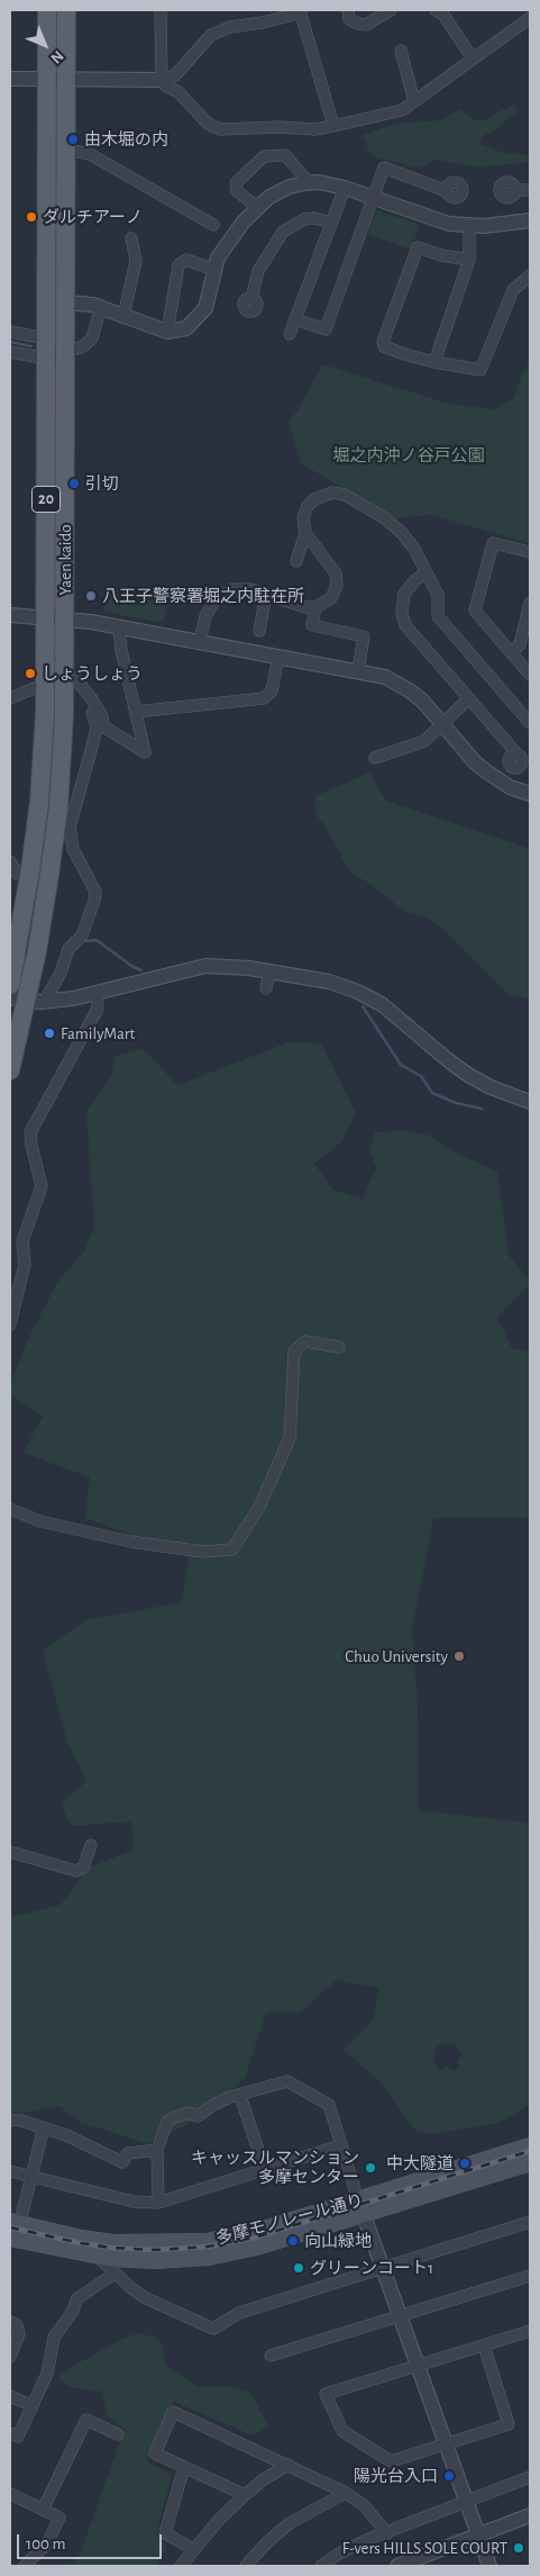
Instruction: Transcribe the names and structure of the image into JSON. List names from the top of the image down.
{
  "streets": {
    "main road": ["20", "Yaen kaido", "多摩モノレール通り"]
  },
  "parks": ["堀之内沖ノ谷戸公園"],
  "places": [
    "由木堀の内",
    "ダルチアーノ",
    "引切",
    "八王子警察署堀之内駐在所",
    "しょうしょう",
    "FamilyMart",
    "Chuo University",
    "中大隧道",
    "キャッスルマンション 多摩センター",
    "向山緑地",
    "グリーンコート1",
    "陽光台入口",
    "F-vers HILLS SOLE COURT"
  ],
  "scale_bar": "100 m",
  "north": "bottom right"
}
